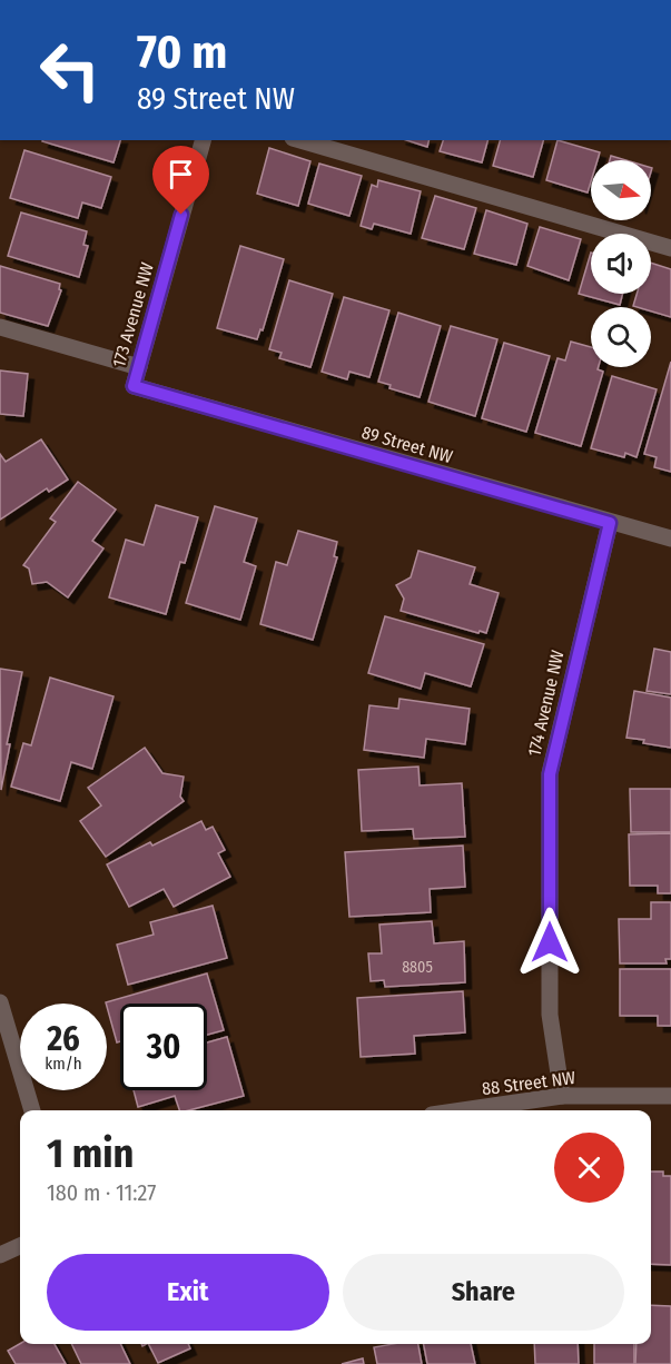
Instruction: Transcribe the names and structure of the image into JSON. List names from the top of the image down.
{
  "streets": {
    "street": [
      "173 Avenue NW",
      "89 Street NW",
      "174 Avenue NW",
      "88 Street NW"
    ]
  },
  "crossings": [
    ["173 Avenue NW", "89 Street NW"],
    ["89 Street NW", "174 Avenue NW"],
    ["174 Avenue NW", "88 Street NW"]
  ],
  "house_numbers": ["8805"],
  "north": "right",
  "page": {
    "turn": ["70 m", "89 Street NW"],
    "speed": "26 km/h",
    "limit": "30",
    "heading": ["1 min", "180 m · 11:27"],
    "buttons": ["Exit", "Share"]
  }
}
